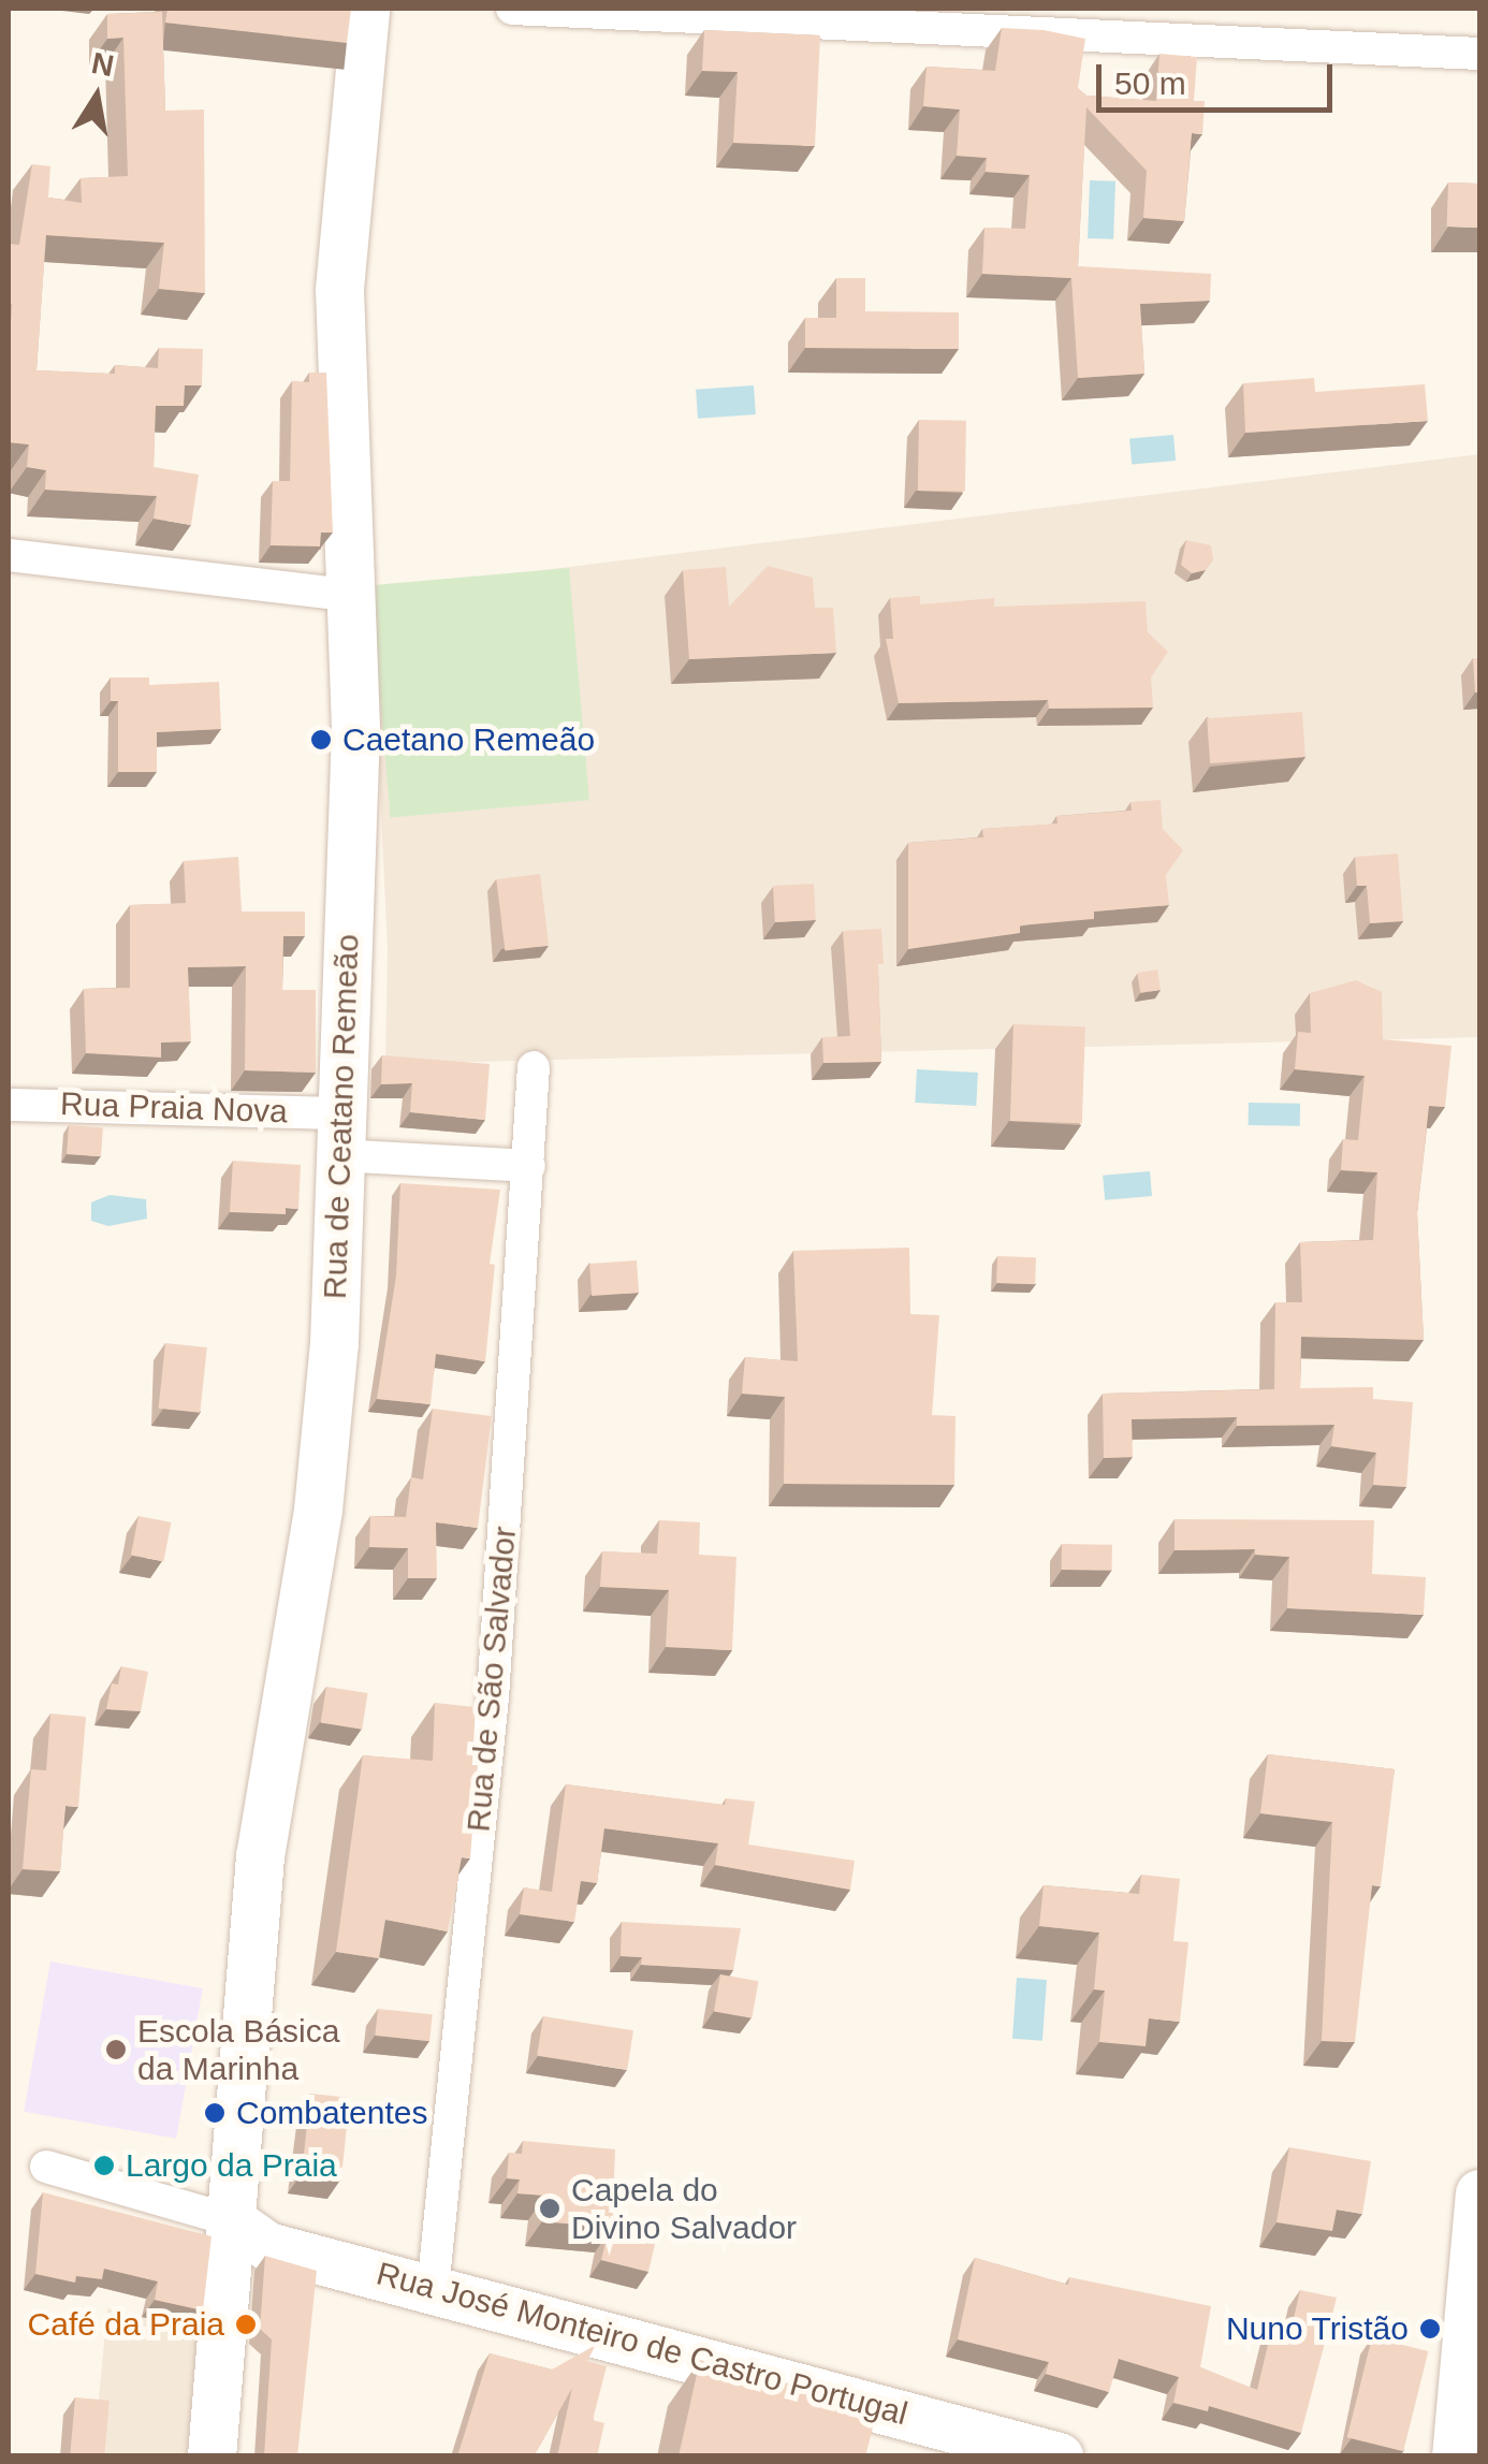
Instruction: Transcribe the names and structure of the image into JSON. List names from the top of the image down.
{
  "streets": {
    "main road": ["Rua de Ceatano Remeão", "Rua José Monteiro de Castro Portugal"],
    "street": ["Rua Praia Nova", "Rua de São Salvador"]
  },
  "crossings": [
    ["Rua Praia Nova", "Rua de Ceatano Remeão"],
    ["Rua Praia Nova", "Rua de São Salvador"],
    ["Rua de Ceatano Remeão", "Rua José Monteiro de Castro Portugal"],
    ["Rua de São Salvador", "Rua José Monteiro de Castro Portugal"]
  ],
  "places": [
    "Caetano Remeão",
    "Escola Básica da Marinha",
    "Combatentes",
    "Largo da Praia",
    "Capela do Divino Salvador",
    "Café da Praia",
    "Nuno Tristão"
  ],
  "scale_bar": "50 m",
  "north": "top"
}
